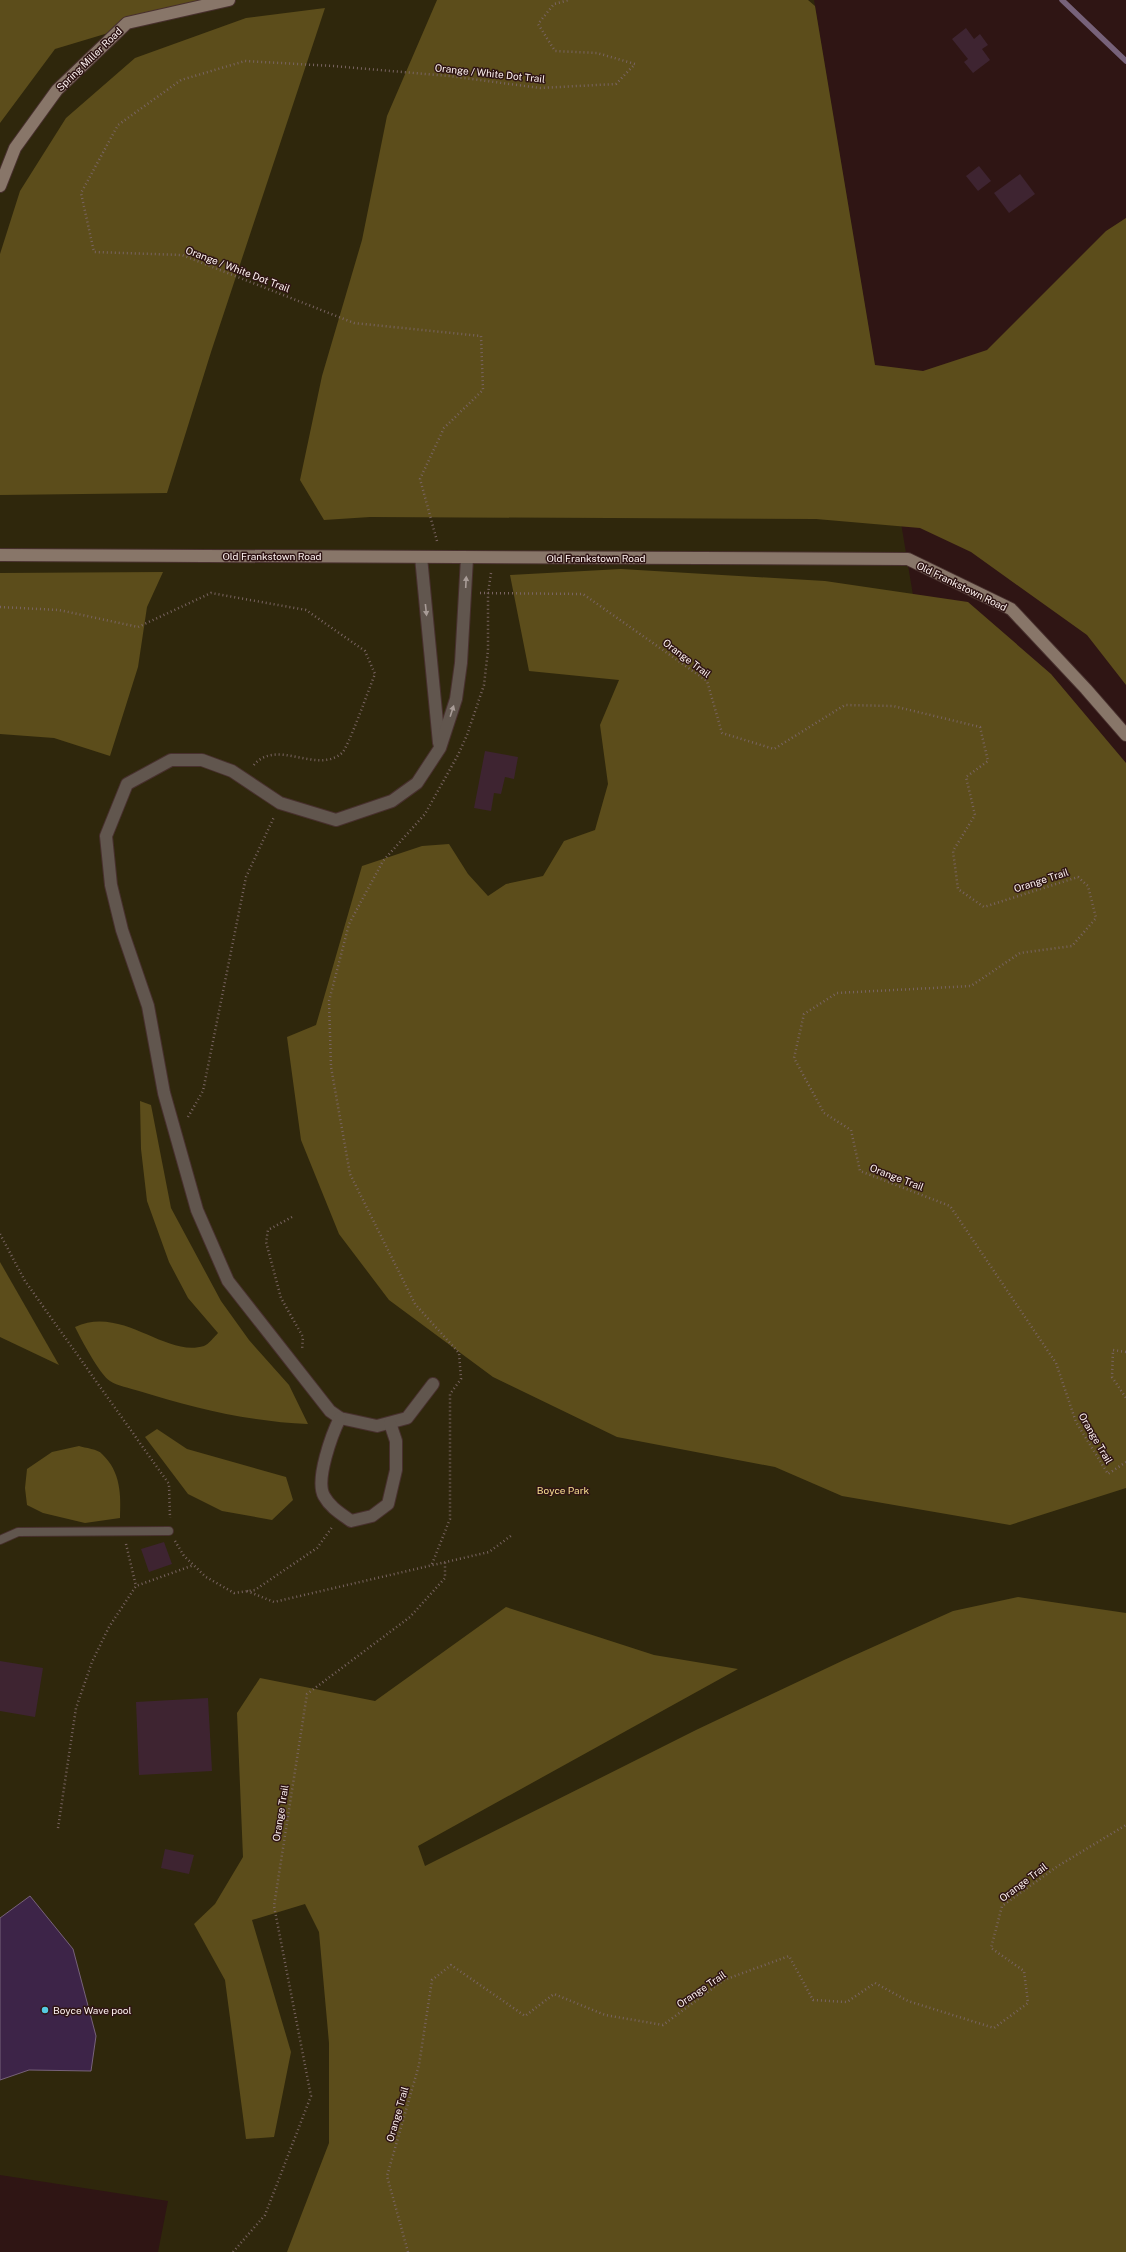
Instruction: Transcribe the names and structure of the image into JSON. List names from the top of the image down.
{
  "streets": {
    "street": ["Spring Miller Road", "Old Frankstown Road"],
    "path": ["Orange / White Dot Trail", "Orange Trail"]
  },
  "crossings": [
    ["Orange / White Dot Trail", "Old Frankstown Road"]
  ],
  "parks": ["Boyce Park"],
  "places": ["Boyce Wave pool"]
}
